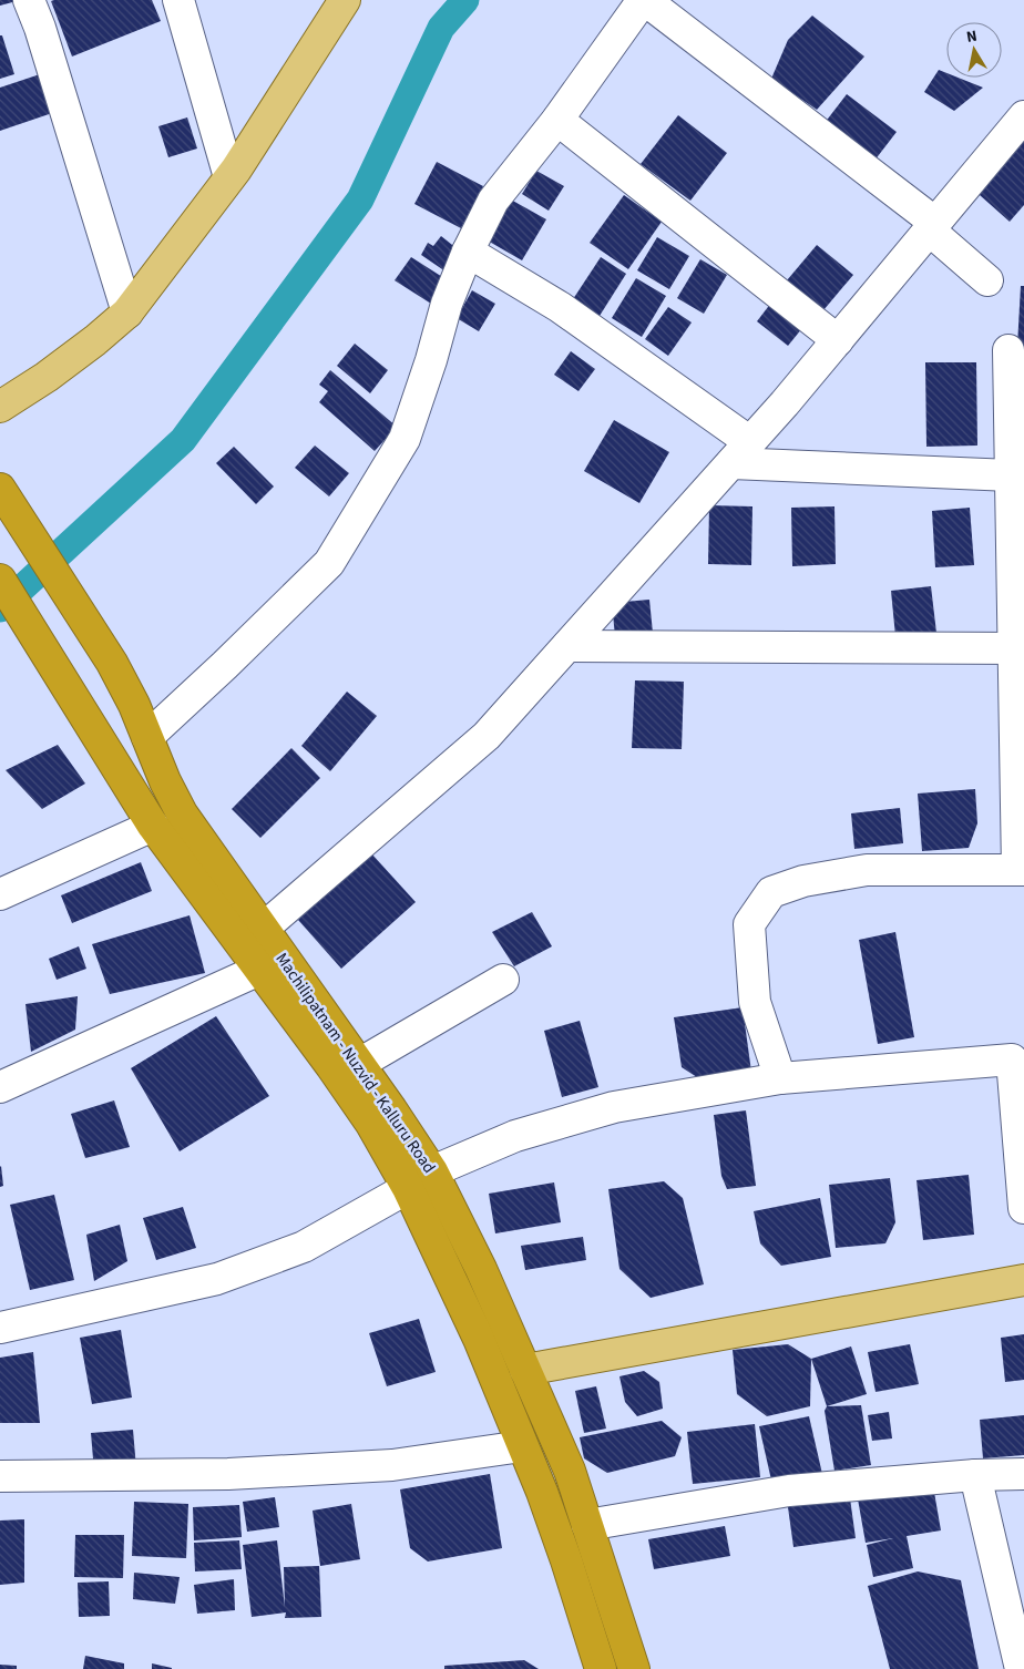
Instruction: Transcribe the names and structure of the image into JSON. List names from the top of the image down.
{
  "streets": {
    "highway": ["Machilipatnam - Nuzvid - Kalluru Road"]
  },
  "north": "top"
}
